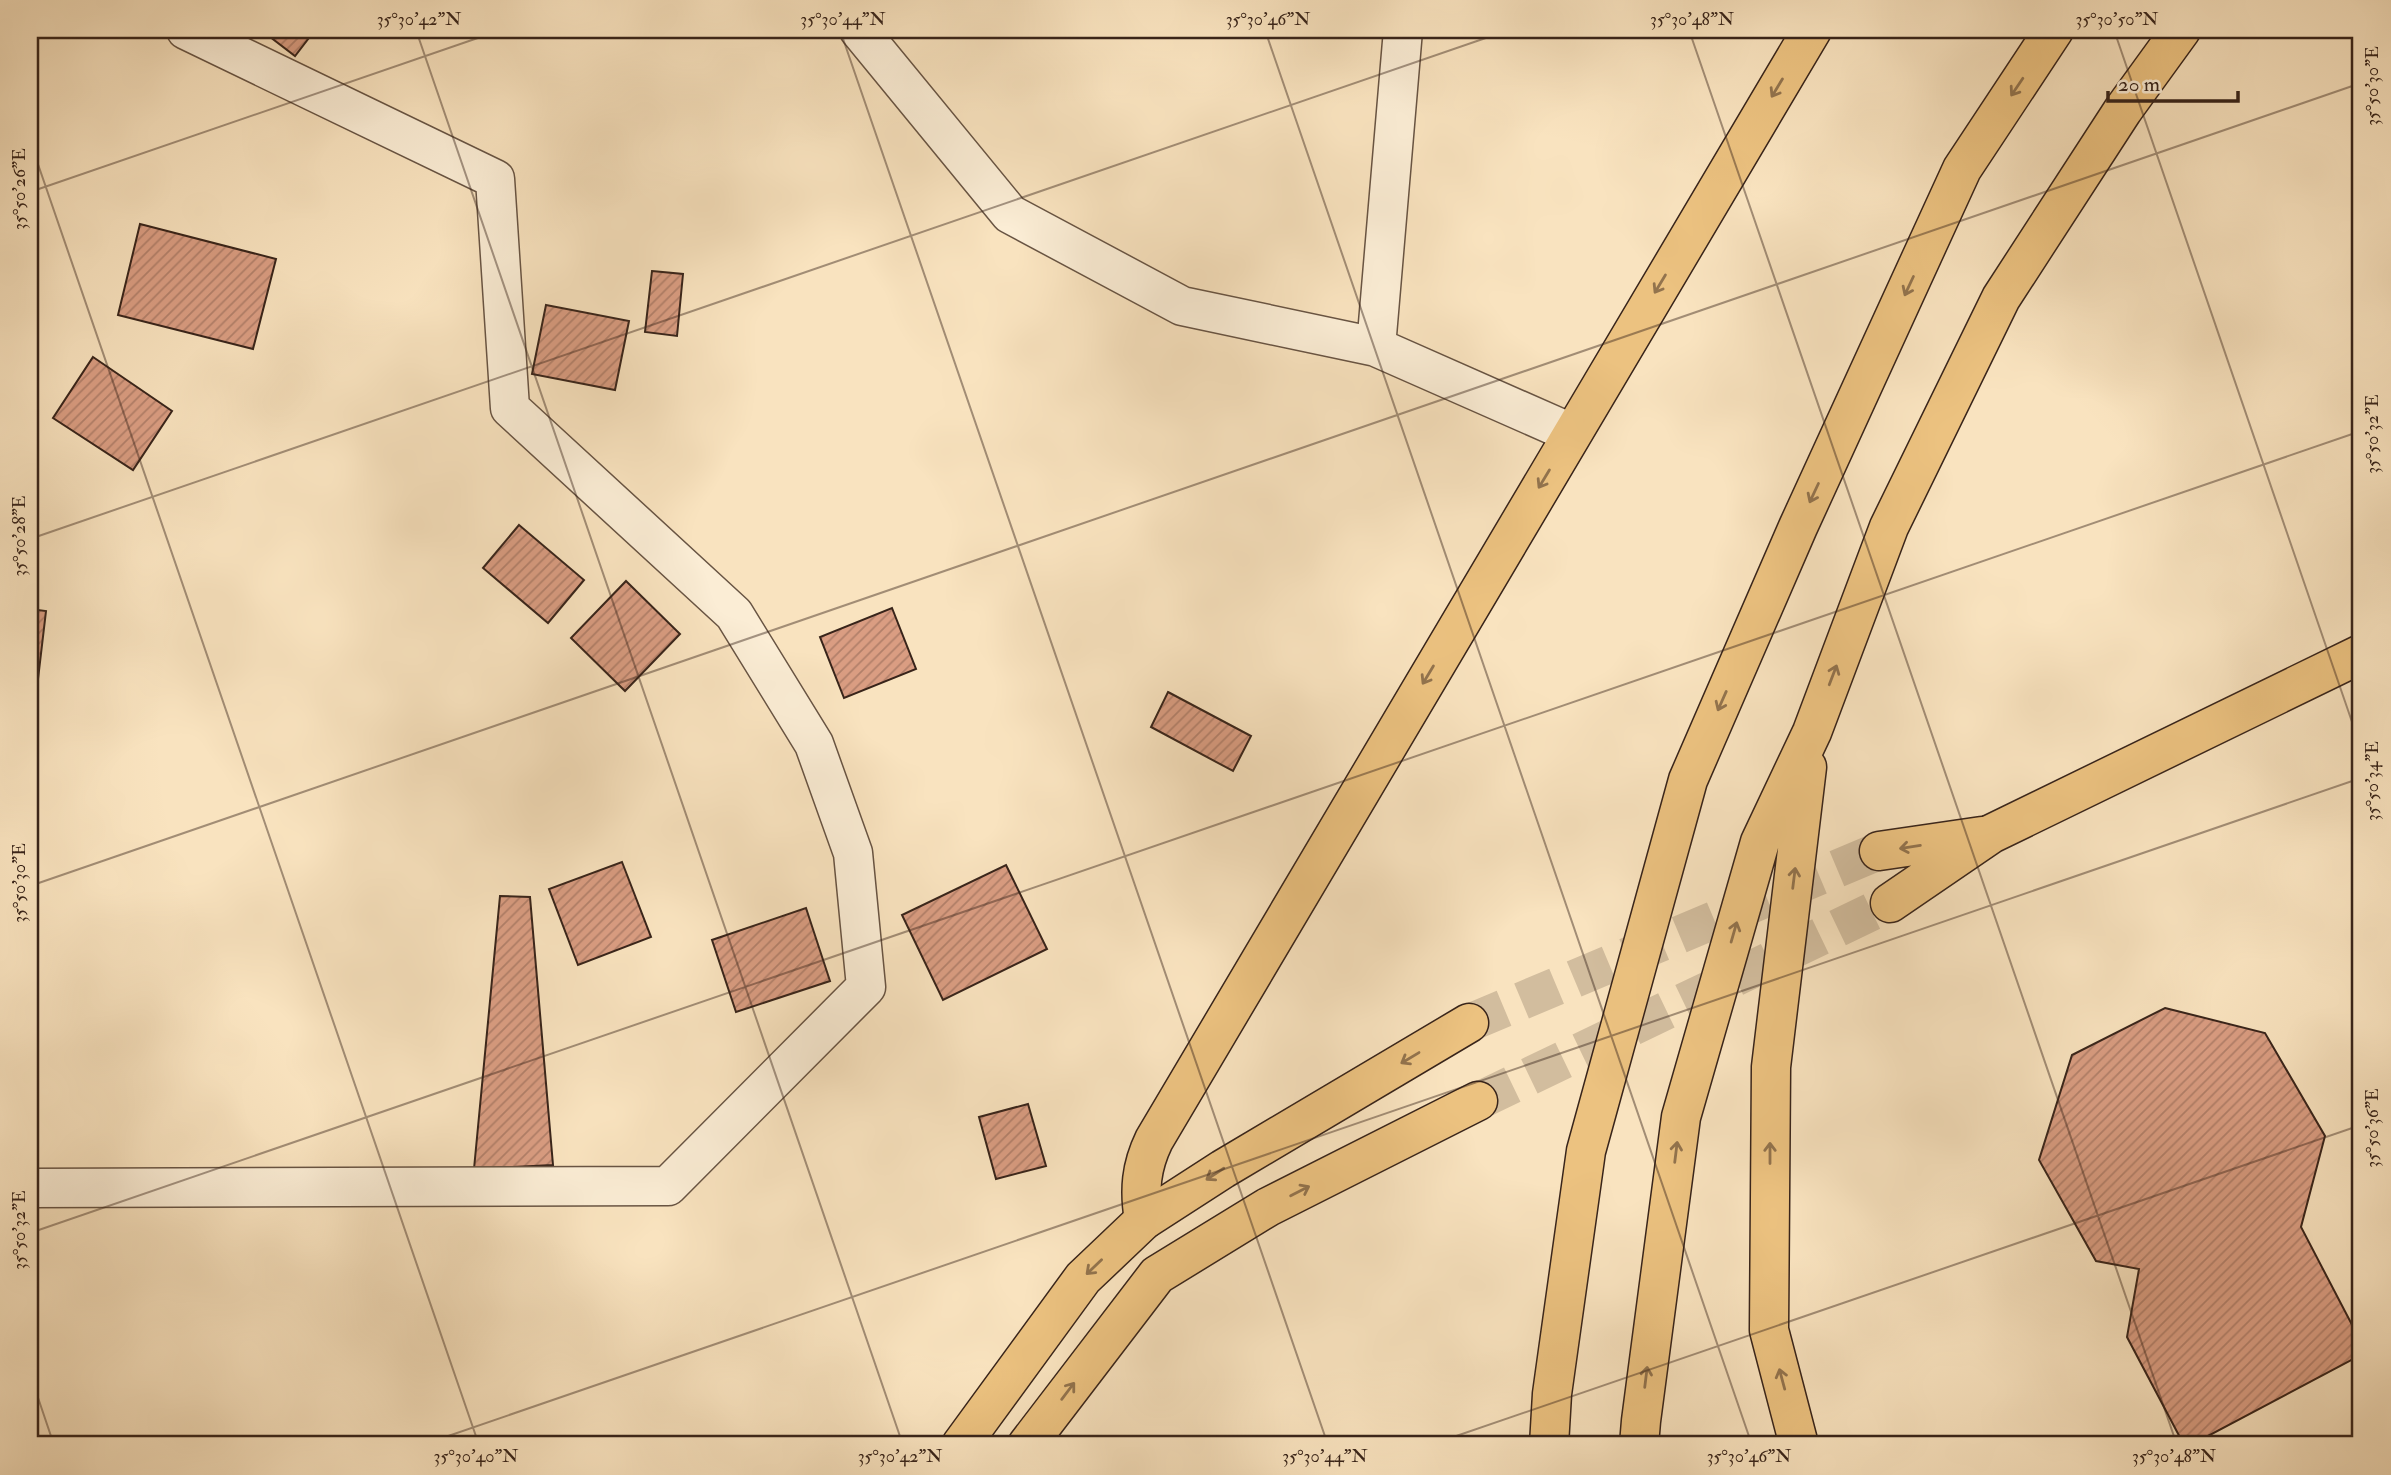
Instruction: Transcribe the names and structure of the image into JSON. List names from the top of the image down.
{
  "scale_bar": "20 m",
  "coordinates": [
    "35°30'42\"N",
    "35°30'44\"N",
    "35°30'46\"N",
    "35°30'48\"N",
    "35°30'50\"N",
    "35°50'30\"E",
    "35°50'26\"E",
    "35°50'32\"E",
    "35°50'28\"E",
    "35°50'34\"E",
    "35°50'36\"E",
    "35°30'40\"N"
  ]
}
